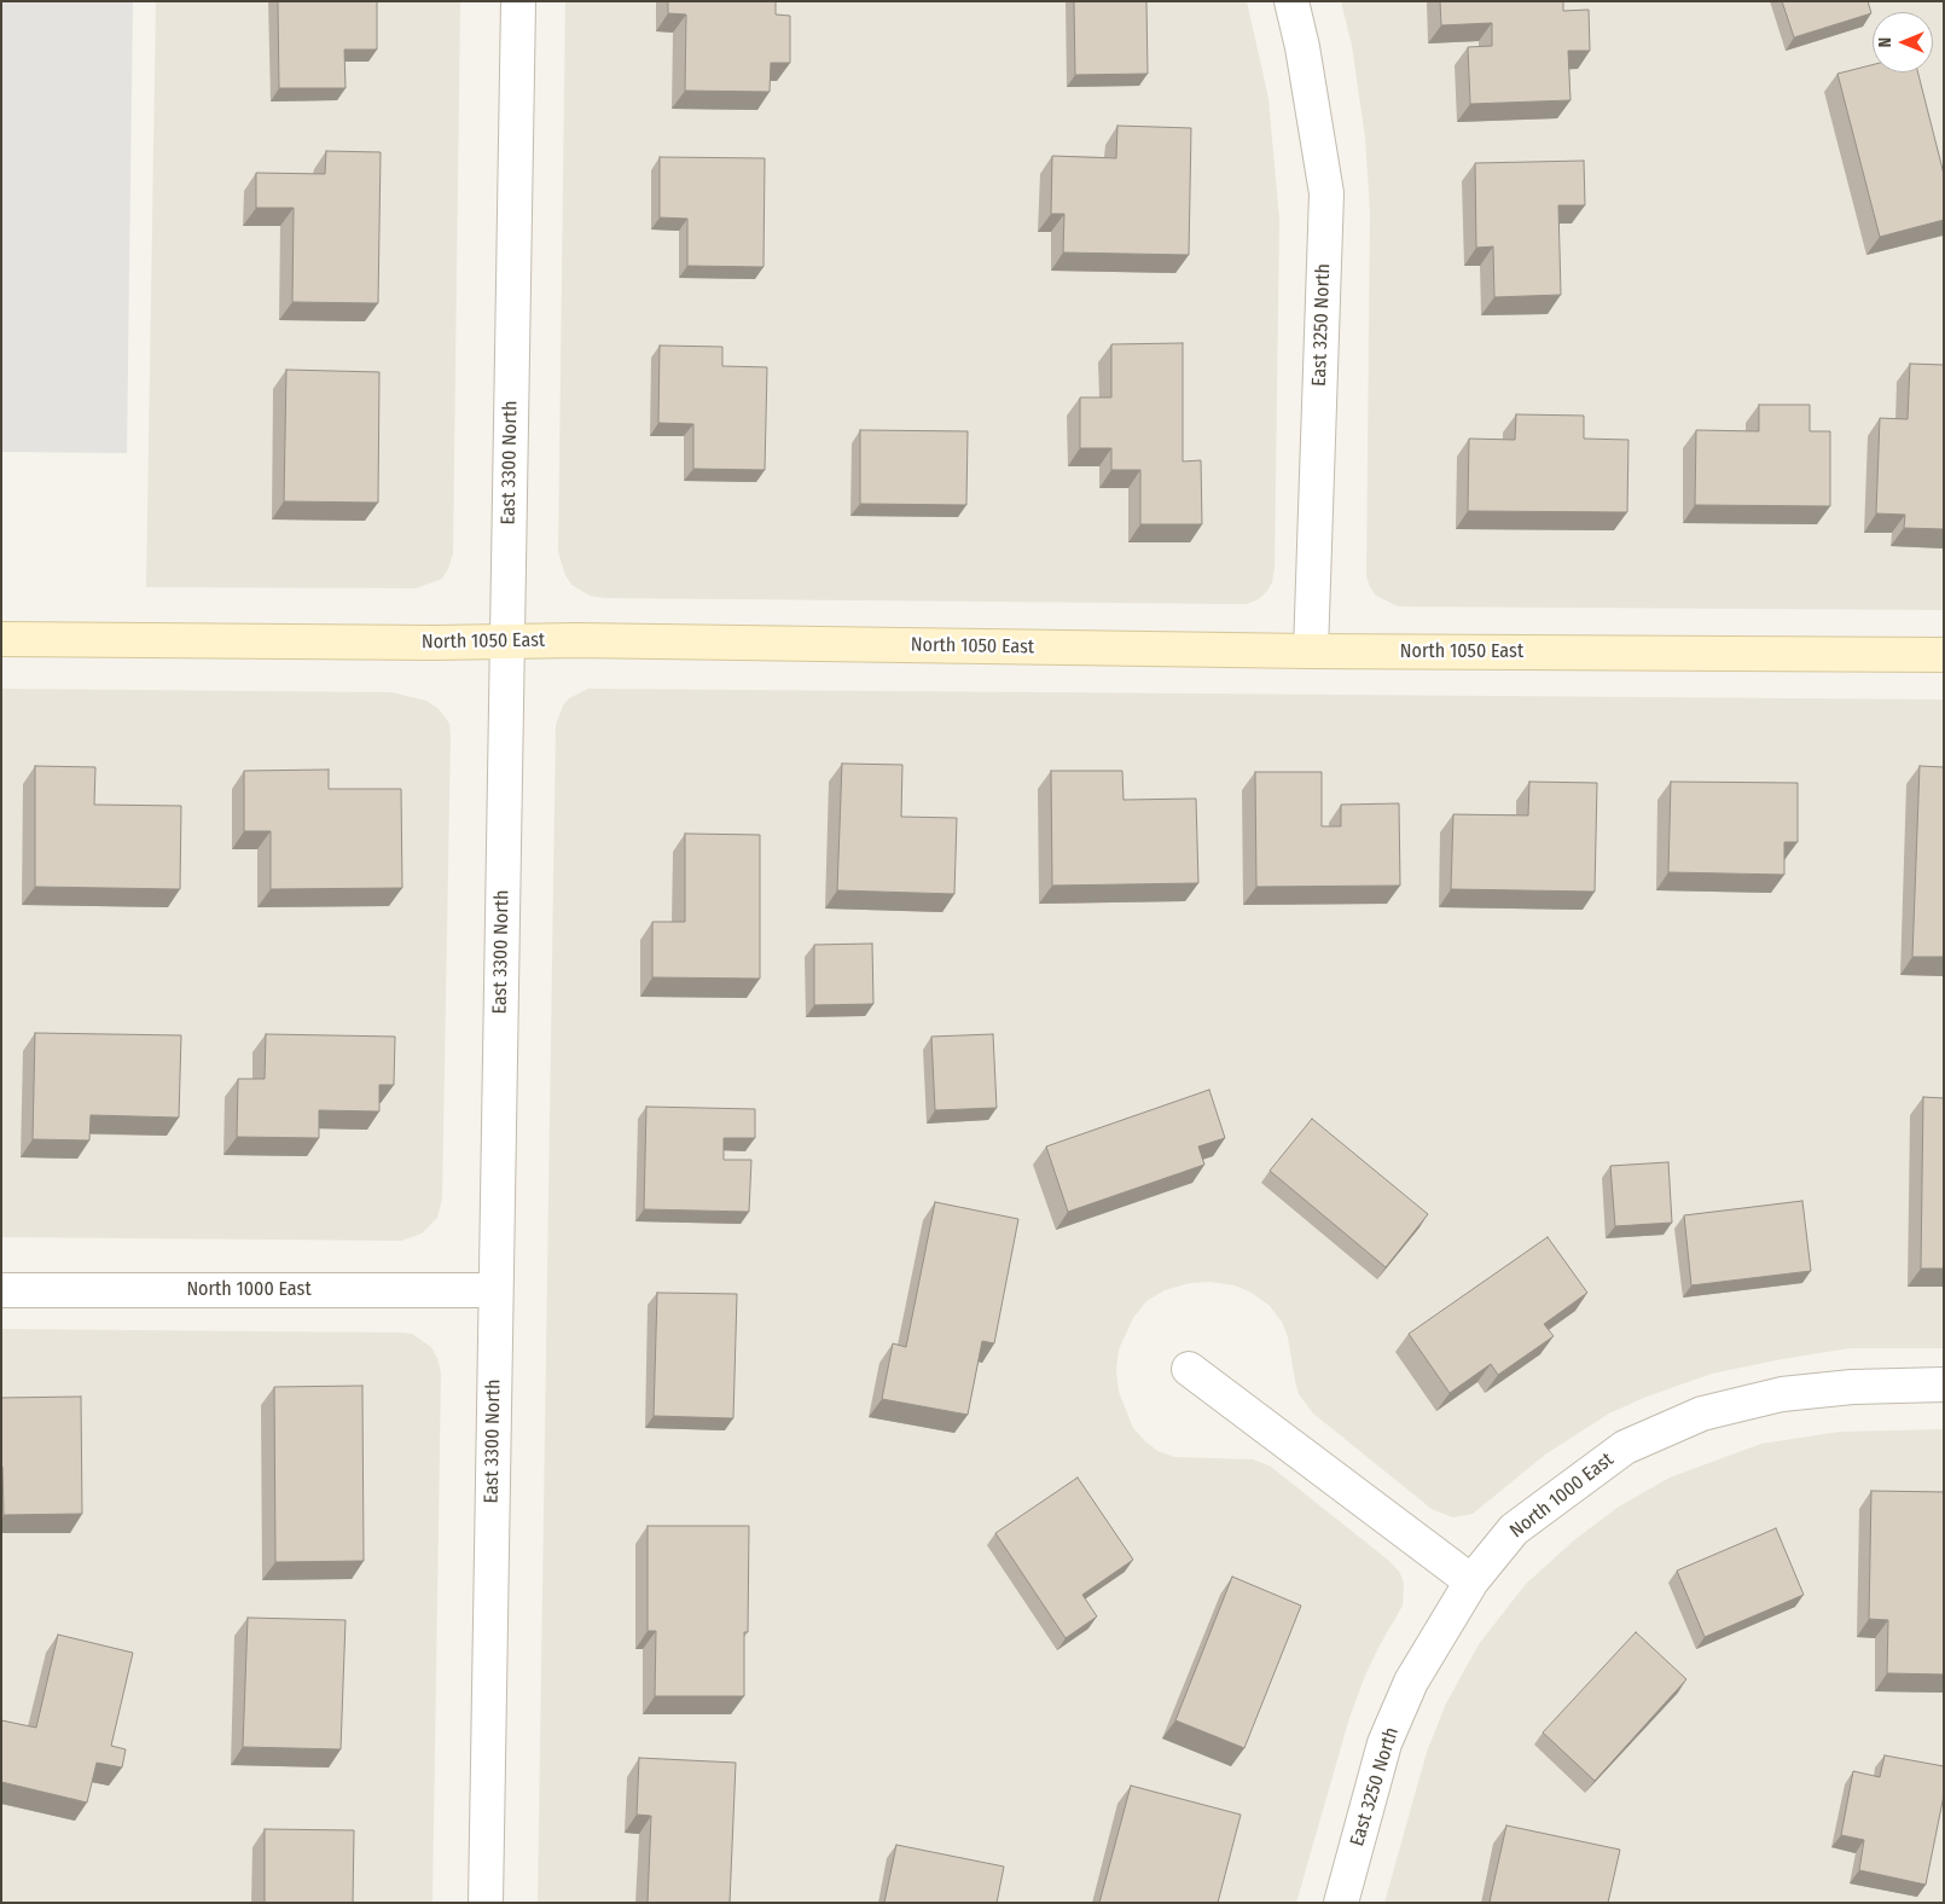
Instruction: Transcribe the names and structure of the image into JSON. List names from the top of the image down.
{
  "streets": {
    "street": [
      "East 3250 North",
      "East 3300 North",
      "North 1050 East",
      "North 1000 East"
    ]
  },
  "crossings": [
    ["East 3250 North", "North 1050 East"],
    ["East 3250 North", "North 1000 East"],
    ["East 3300 North", "North 1050 East"],
    ["East 3300 North", "North 1000 East"]
  ],
  "north": "left"
}
